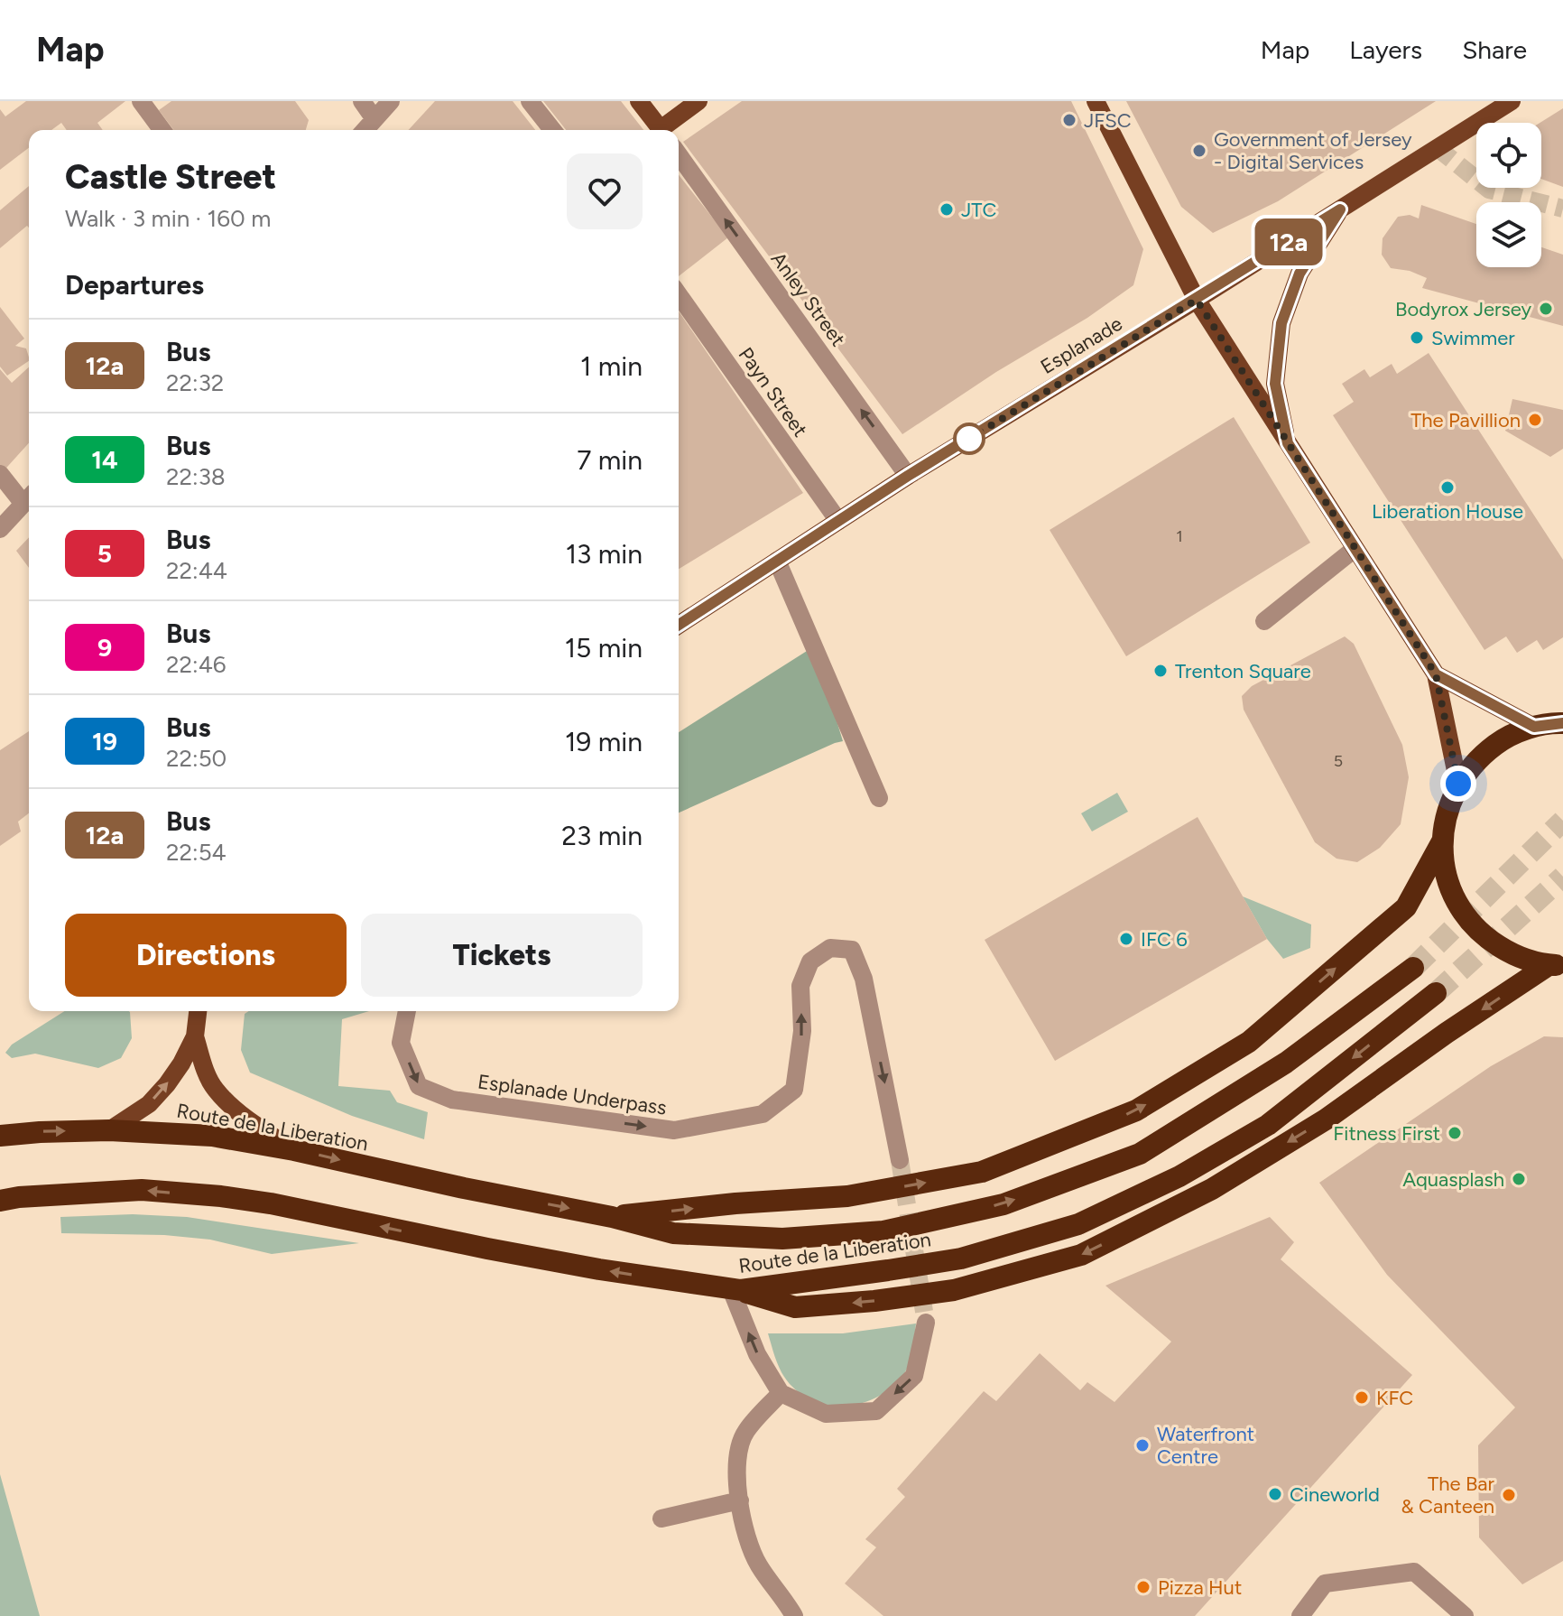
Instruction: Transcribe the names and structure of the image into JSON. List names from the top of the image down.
{
  "streets": {
    "highway": ["Route de la Liberation"],
    "main road": ["Esplanade"],
    "street": ["Anley Street", "Payn Street", "Esplanade Underpass"]
  },
  "crossings": [
    ["Anley Street", "Esplanade"],
    ["Esplanade", "Payn Street"]
  ],
  "one_way": ["Anley Street"],
  "places": [
    "JFSC",
    "Government of Jersey - Digital Services",
    "JTC",
    "Bodyrox Jersey",
    "Swimmer",
    "The Pavillion",
    "Liberation House",
    "Trenton Square",
    "IFC 6",
    "Fitness First",
    "Aquasplash",
    "KFC",
    "Waterfront Centre",
    "Cineworld",
    "The Bar & Canteen",
    "Pizza Hut"
  ],
  "lines": ["bus line 12a"],
  "house_numbers": ["1", "5"],
  "page": {
    "header": "Map",
    "nav": ["Map", "Layers", "Share"],
    "on_map": "12a",
    "heading": [
      ["Castle Street", "Walk · 3 min · 160 m"],
      "Departures"
    ],
    "list": [
      {
        "mark": "12a",
        "name": "Bus",
        "note": "22:32",
        "value": "1 min"
      },
      {
        "mark": "14",
        "name": "Bus",
        "note": "22:38",
        "value": "7 min"
      },
      {
        "mark": "5",
        "name": "Bus",
        "note": "22:44",
        "value": "13 min"
      },
      {
        "mark": "9",
        "name": "Bus",
        "note": "22:46",
        "value": "15 min"
      },
      {
        "mark": "19",
        "name": "Bus",
        "note": "22:50",
        "value": "19 min"
      },
      {
        "mark": "12a",
        "name": "Bus",
        "note": "22:54",
        "value": "23 min"
      }
    ],
    "buttons": ["Directions", "Tickets"]
  }
}
